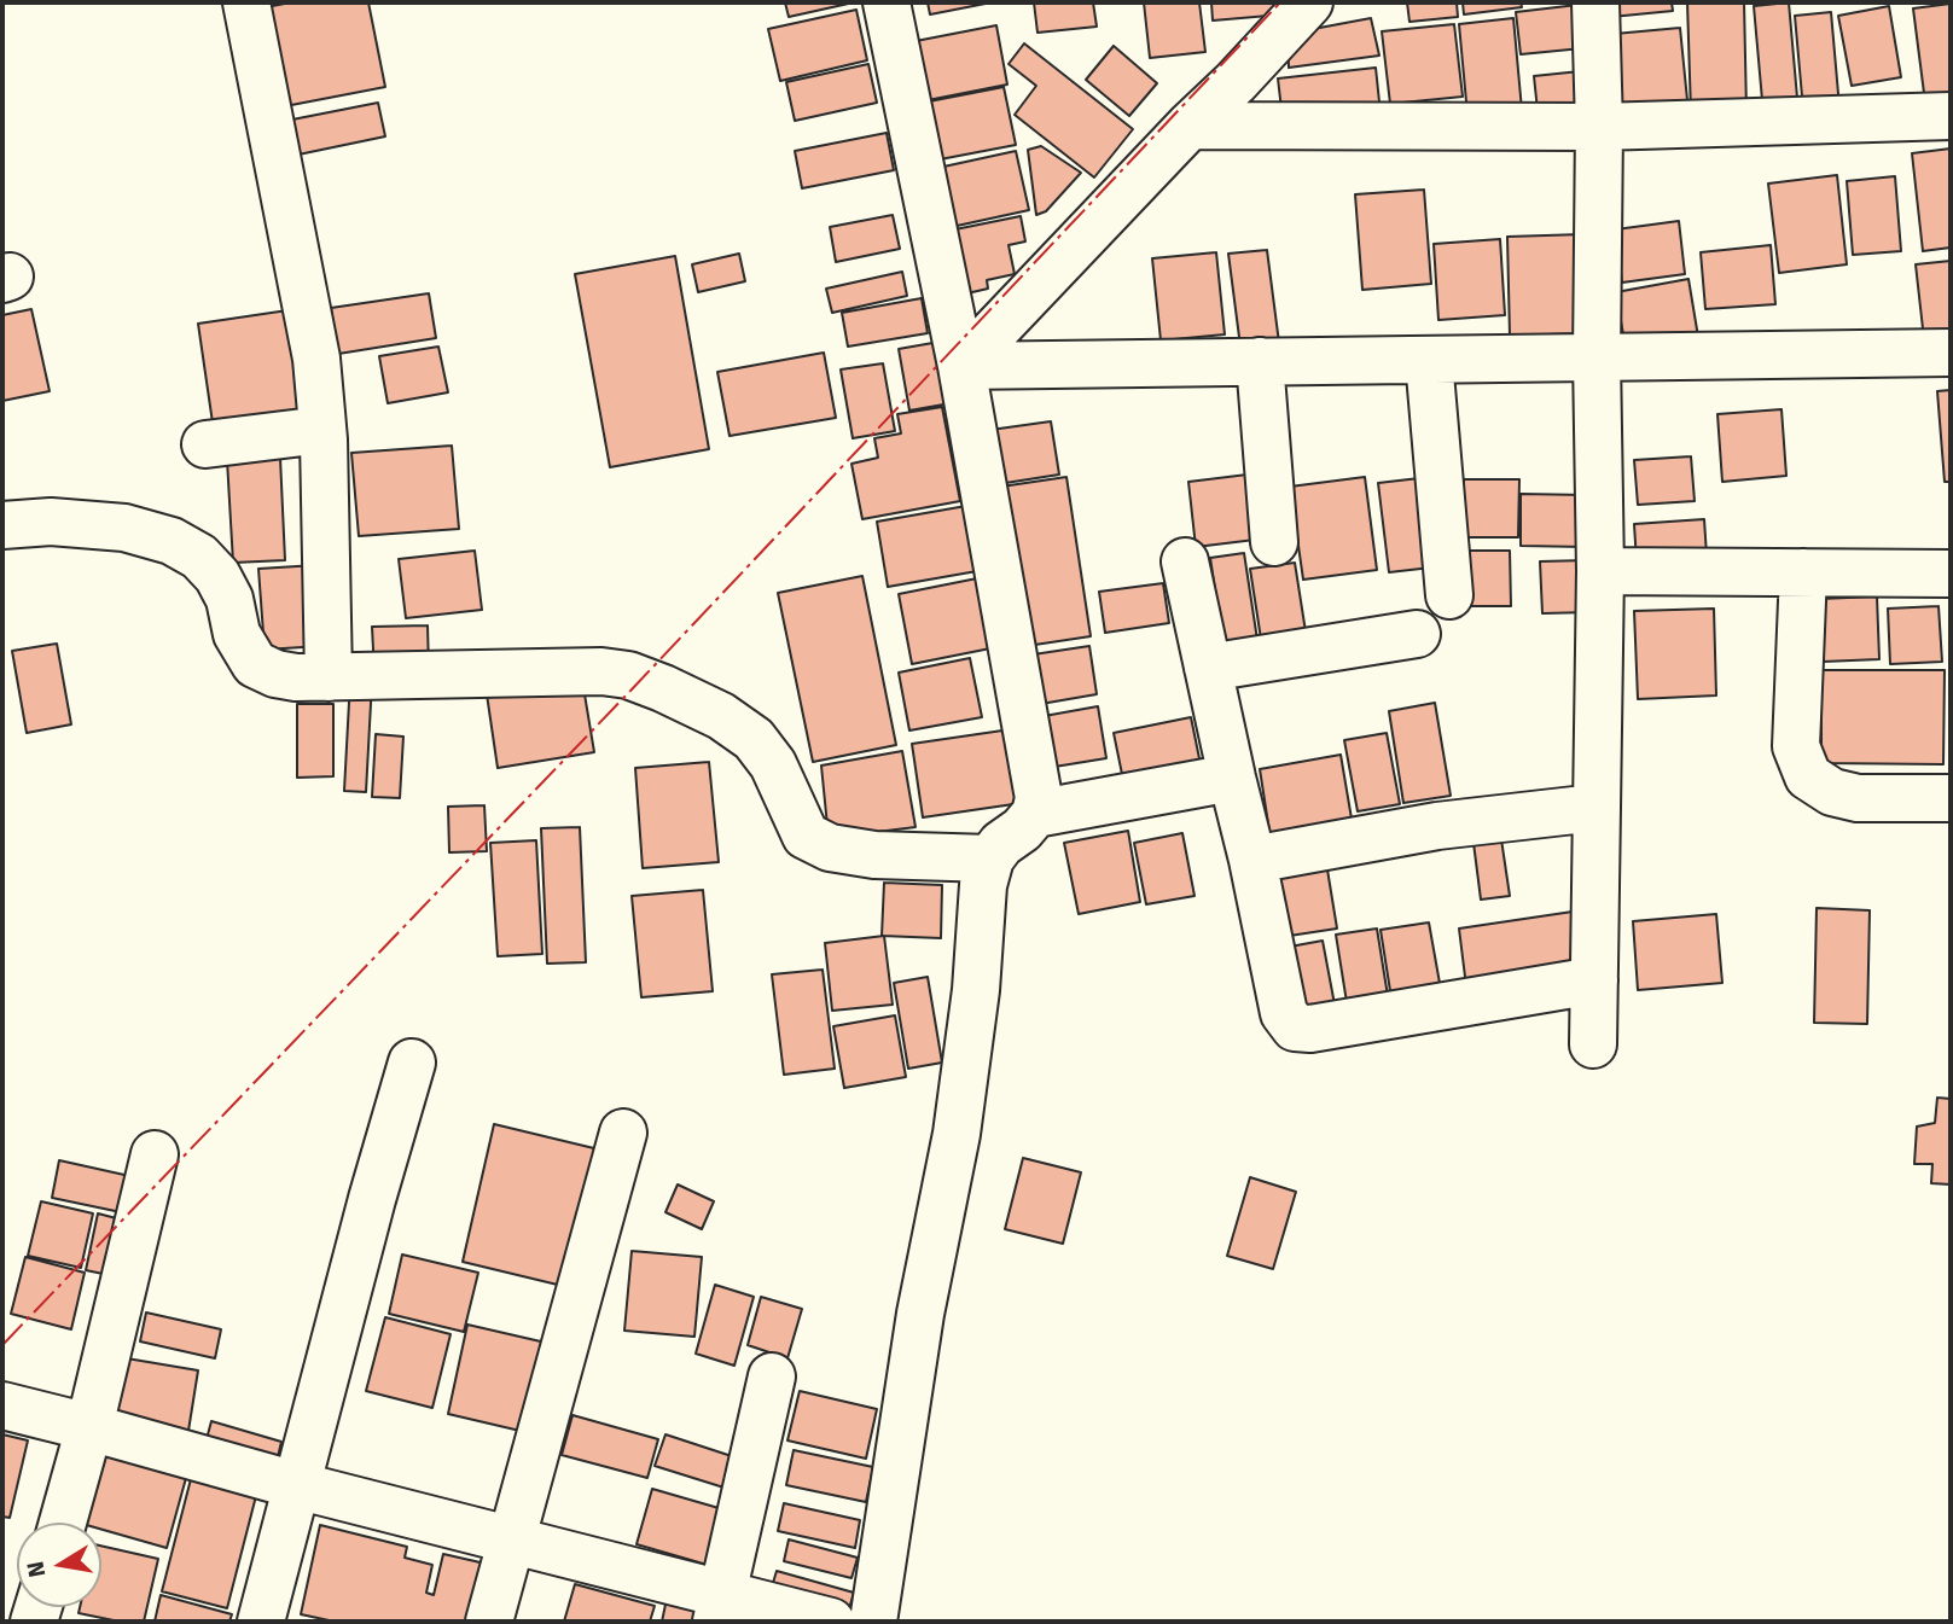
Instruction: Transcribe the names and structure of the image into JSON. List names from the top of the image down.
{
  "north": "left"
}
